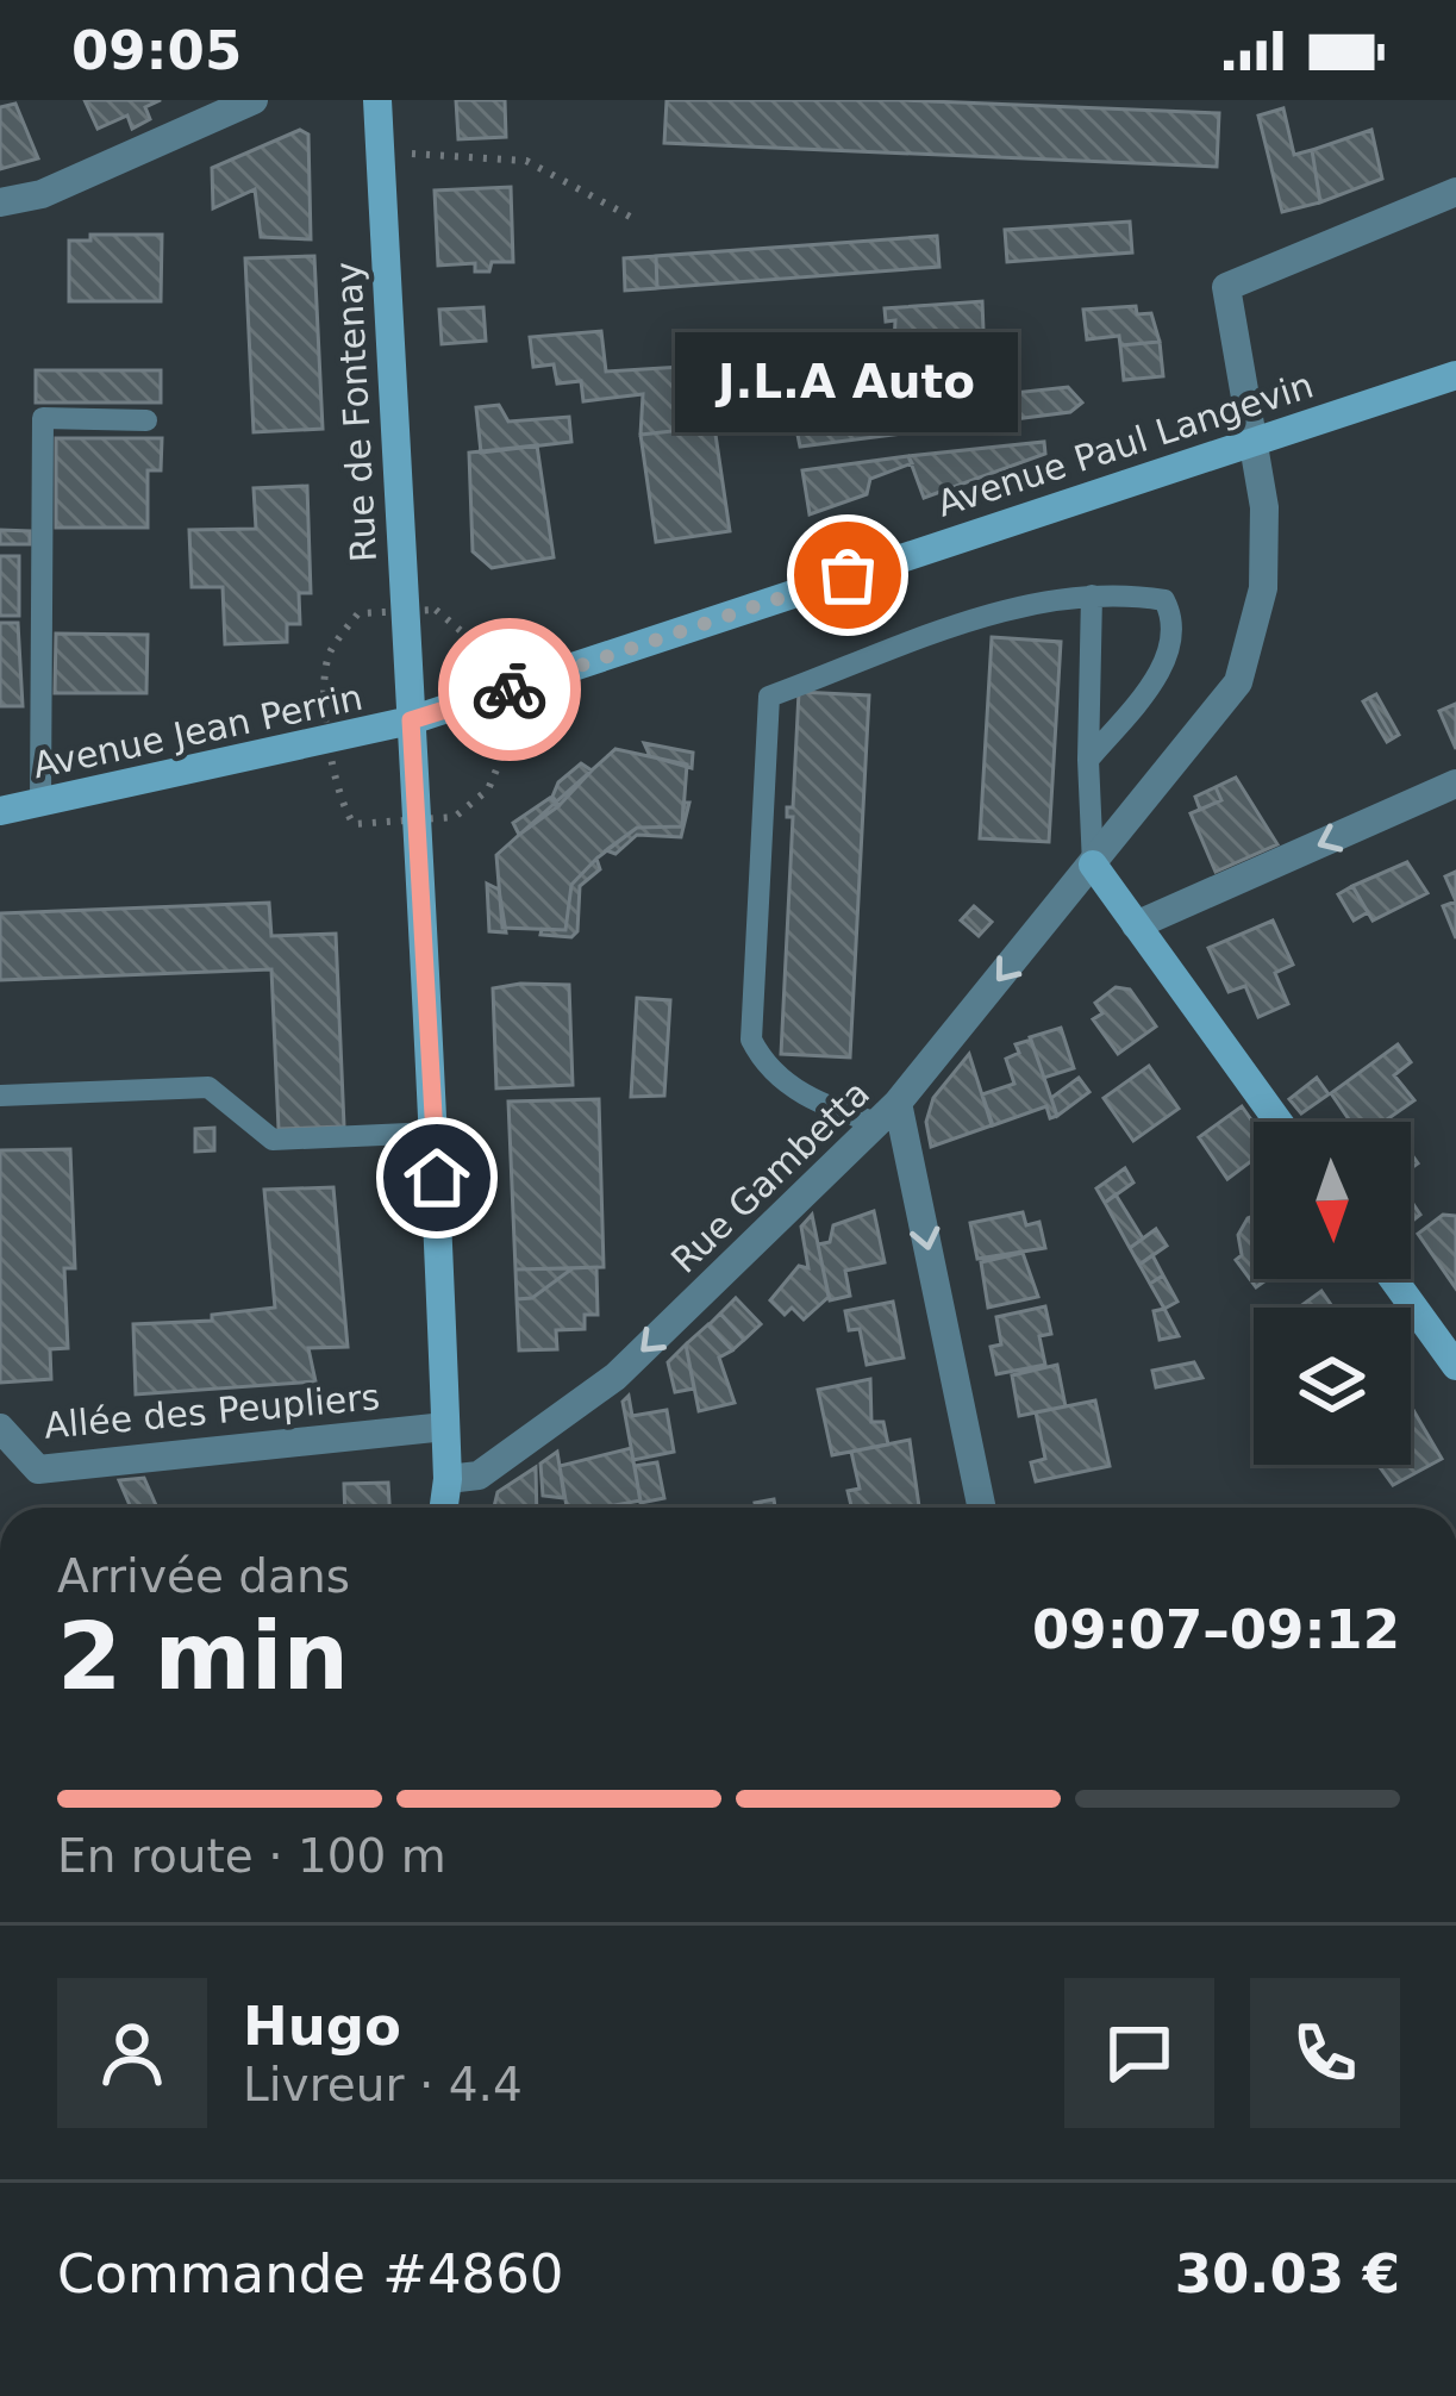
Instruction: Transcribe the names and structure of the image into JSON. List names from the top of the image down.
{
  "streets": {
    "main road": ["Rue de Fontenay", "Avenue Paul Langevin", "Avenue Jean Perrin"],
    "street": ["Rue Gambetta", "Allée des Peupliers"]
  },
  "crossings": [
    ["Rue de Fontenay", "Avenue Paul Langevin"],
    ["Rue de Fontenay", "Avenue Jean Perrin"],
    ["Rue de Fontenay", "Rue Gambetta"],
    ["Rue de Fontenay", "Allée des Peupliers"],
    ["Avenue Paul Langevin", "Avenue Jean Perrin"],
    ["Avenue Paul Langevin", "Rue Gambetta"]
  ],
  "one_way": ["Rue Gambetta"],
  "places": ["J.L.A Auto"],
  "north": "bottom",
  "page": {
    "status": "09:05",
    "bubble": "J.L.A Auto",
    "heading": ["2 min", "Arrivée dans", "09:07–09:12"],
    "panel": [
      "Hugo",
      "Livreur · 4.4",
      "Commande #4860",
      "30.03 €"
    ],
    "bar": "En route · 100 m"
  }
}
